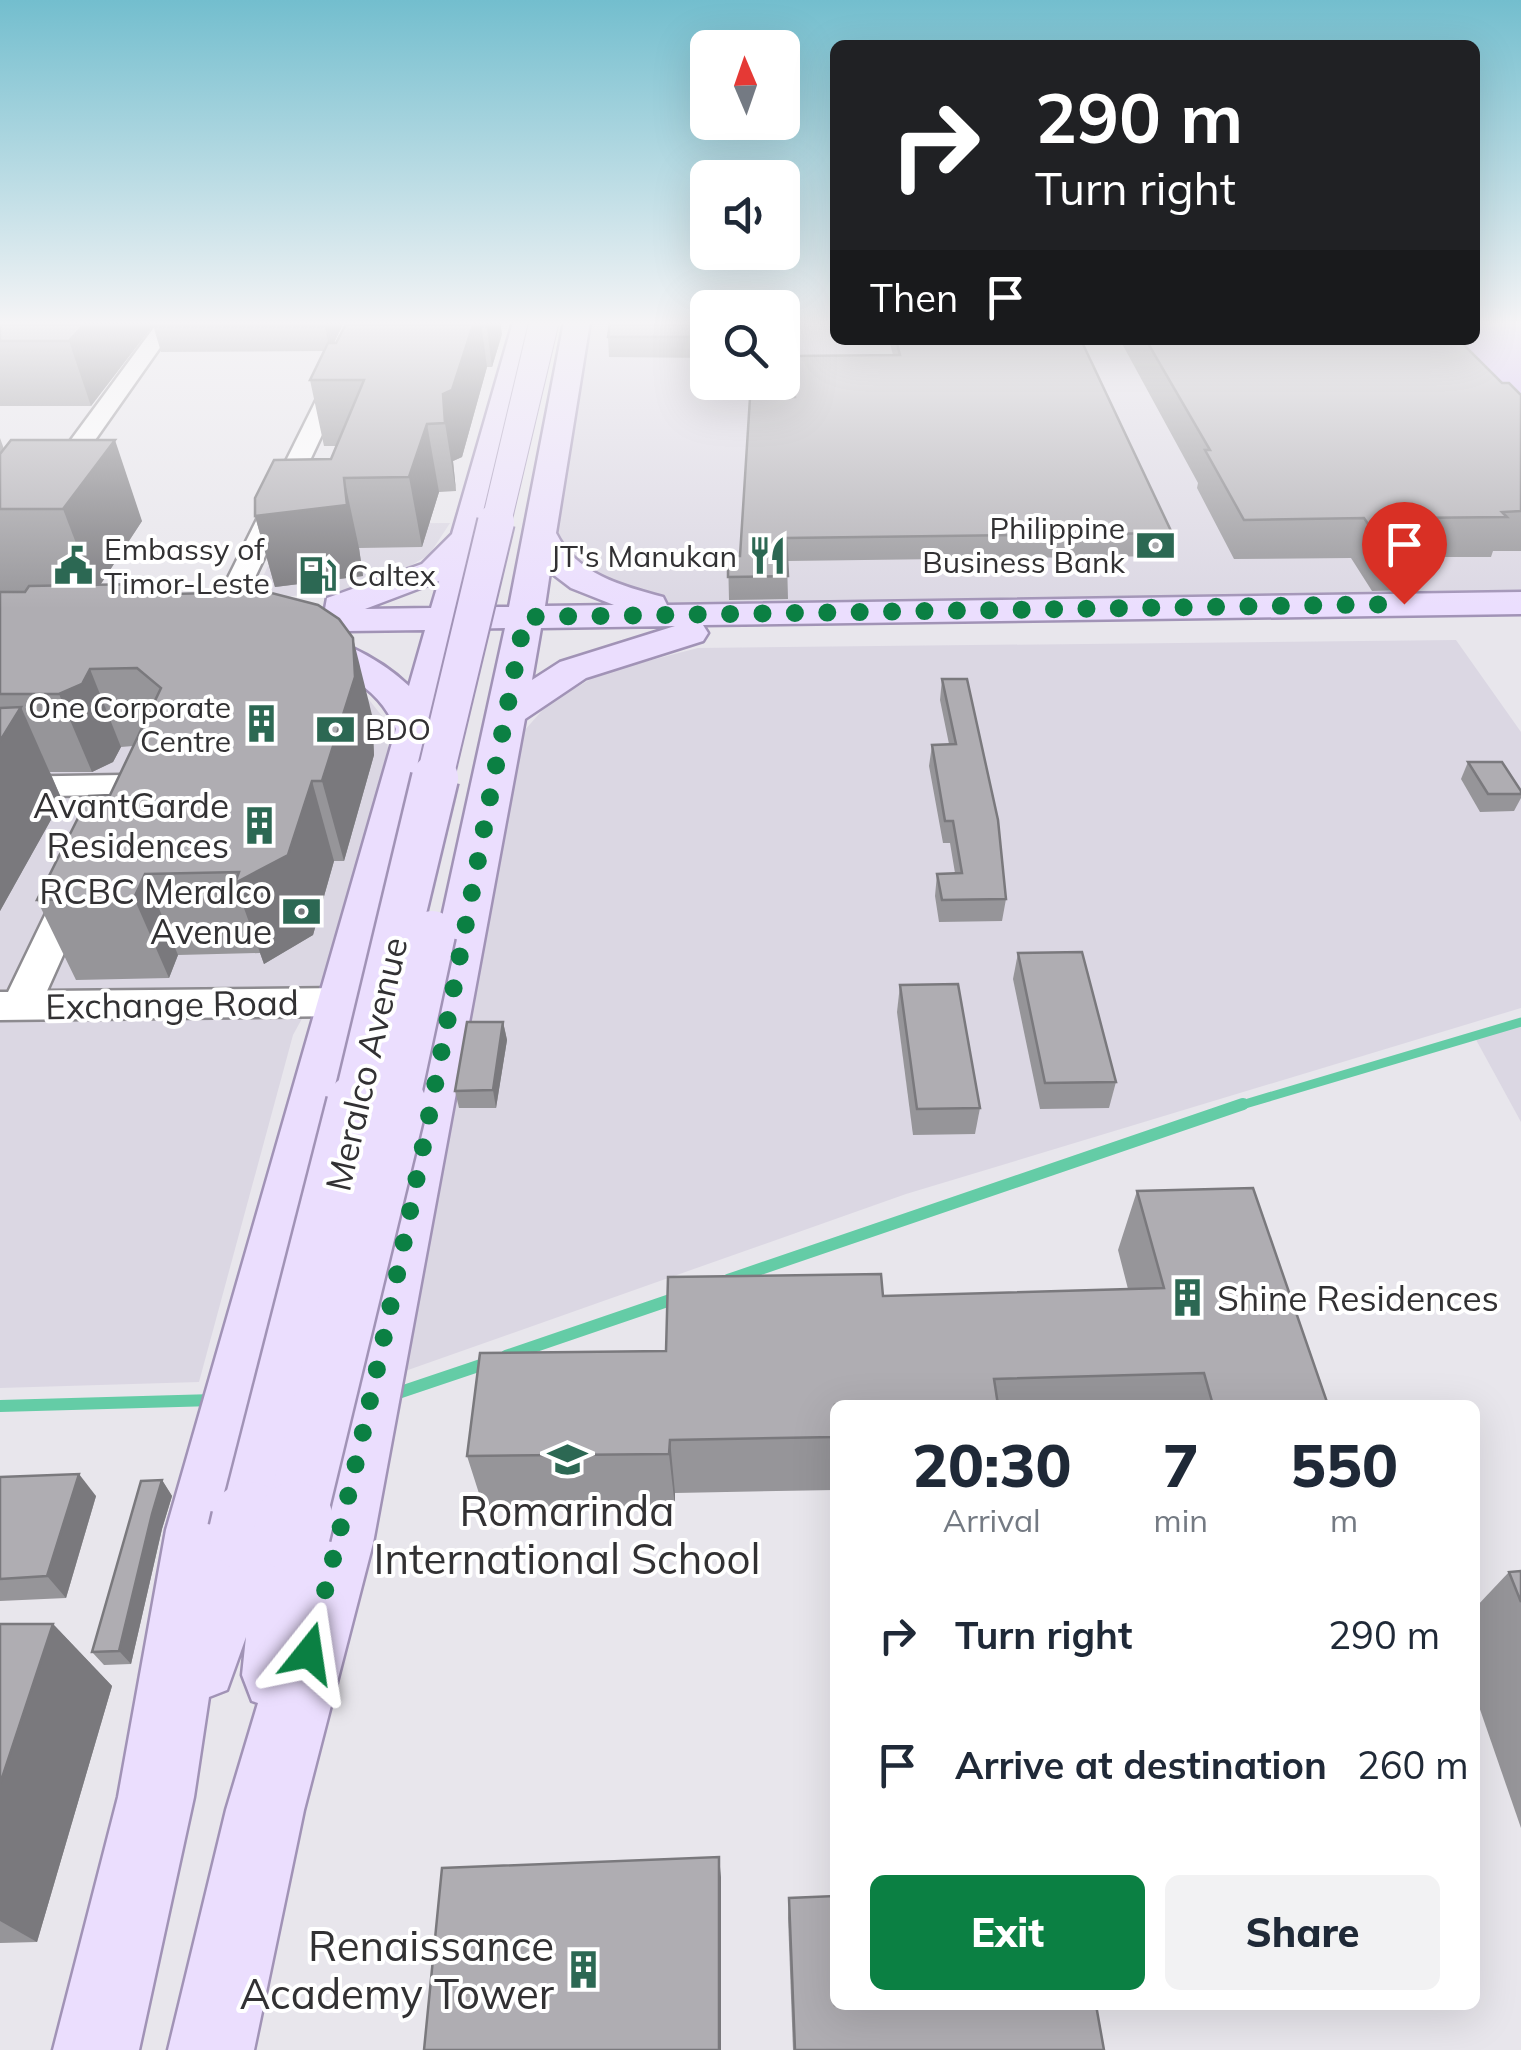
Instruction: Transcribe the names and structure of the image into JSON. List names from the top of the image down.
{
  "streets": {
    "main road": ["Meralco Avenue"],
    "street": ["Exchange Road"]
  },
  "crossings": [
    ["Exchange Road", "Meralco Avenue"]
  ],
  "places": {
    "bank": ["Philippine Business Bank", "BDO", "RCBC Meralco Avenue"],
    "restaurant": ["JT's Manukan"],
    "public building": ["Embassy of Timor-Leste"],
    "fuel station": ["Caltex"],
    "building": [
      "One Corporate Centre",
      "AvantGarde Residences",
      "Shine Residences",
      "Renaissance Academy Tower"
    ],
    "school or university": ["Romarinda International School"]
  },
  "north": "top",
  "page": {
    "turn": ["290 m", "Turn right"],
    "then": "Then",
    "eta": [
      "20:30",
      "Arrival",
      "7",
      "min",
      "550",
      "m"
    ],
    "list": [
      {
        "name": "Turn right",
        "value": "290 m"
      },
      {
        "name": "Arrive at destination",
        "value": "260 m"
      }
    ],
    "buttons": ["Exit", "Share"]
  }
}
